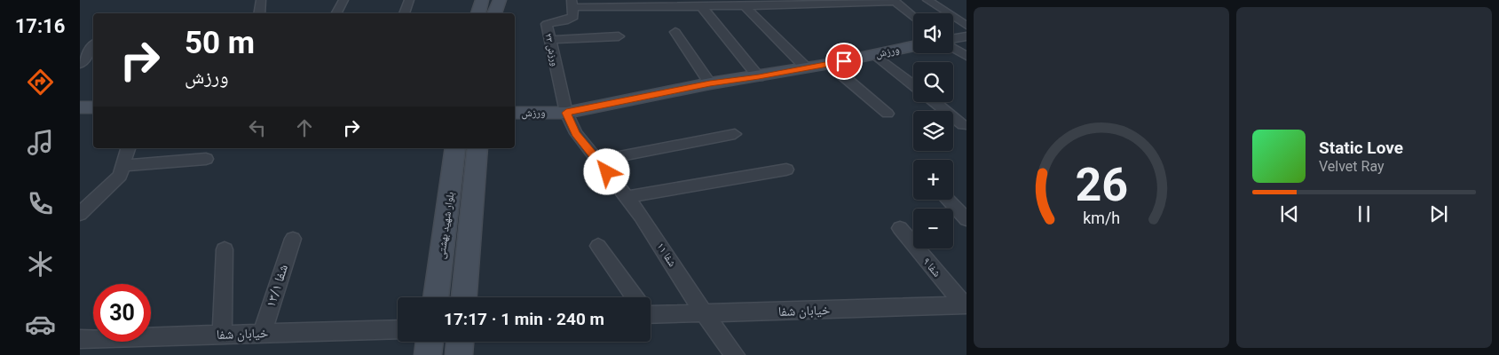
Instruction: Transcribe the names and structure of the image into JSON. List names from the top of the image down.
{
  "streets": {
    "street": [
      "ورزش ۲۳",
      "ورزش",
      "بلوار شهید بهشتی",
      "شفا ۱۱",
      "شفا ۹",
      "شفا ۱۳/۱",
      "خیابان شفا"
    ]
  },
  "crossings": [
    ["ورزش ۲۳", "ورزش"],
    ["ورزش ۲۳", "شفا ۱۱"],
    ["شفا ۱۱", "خیابان شفا"],
    ["شفا ۹", "خیابان شفا"],
    ["شفا ۱۳/۱", "خیابان شفا"]
  ],
  "page": {
    "tabs": "17:16",
    "map_buttons": ["+", "−"],
    "turn": ["50 m", "ورزش"],
    "song": ["Static Love", "Velvet Ray"],
    "limit": "30",
    "trip": "17:17 · 1 min · 240 m",
    "gauge": ["26", "km/h"]
  }
}
